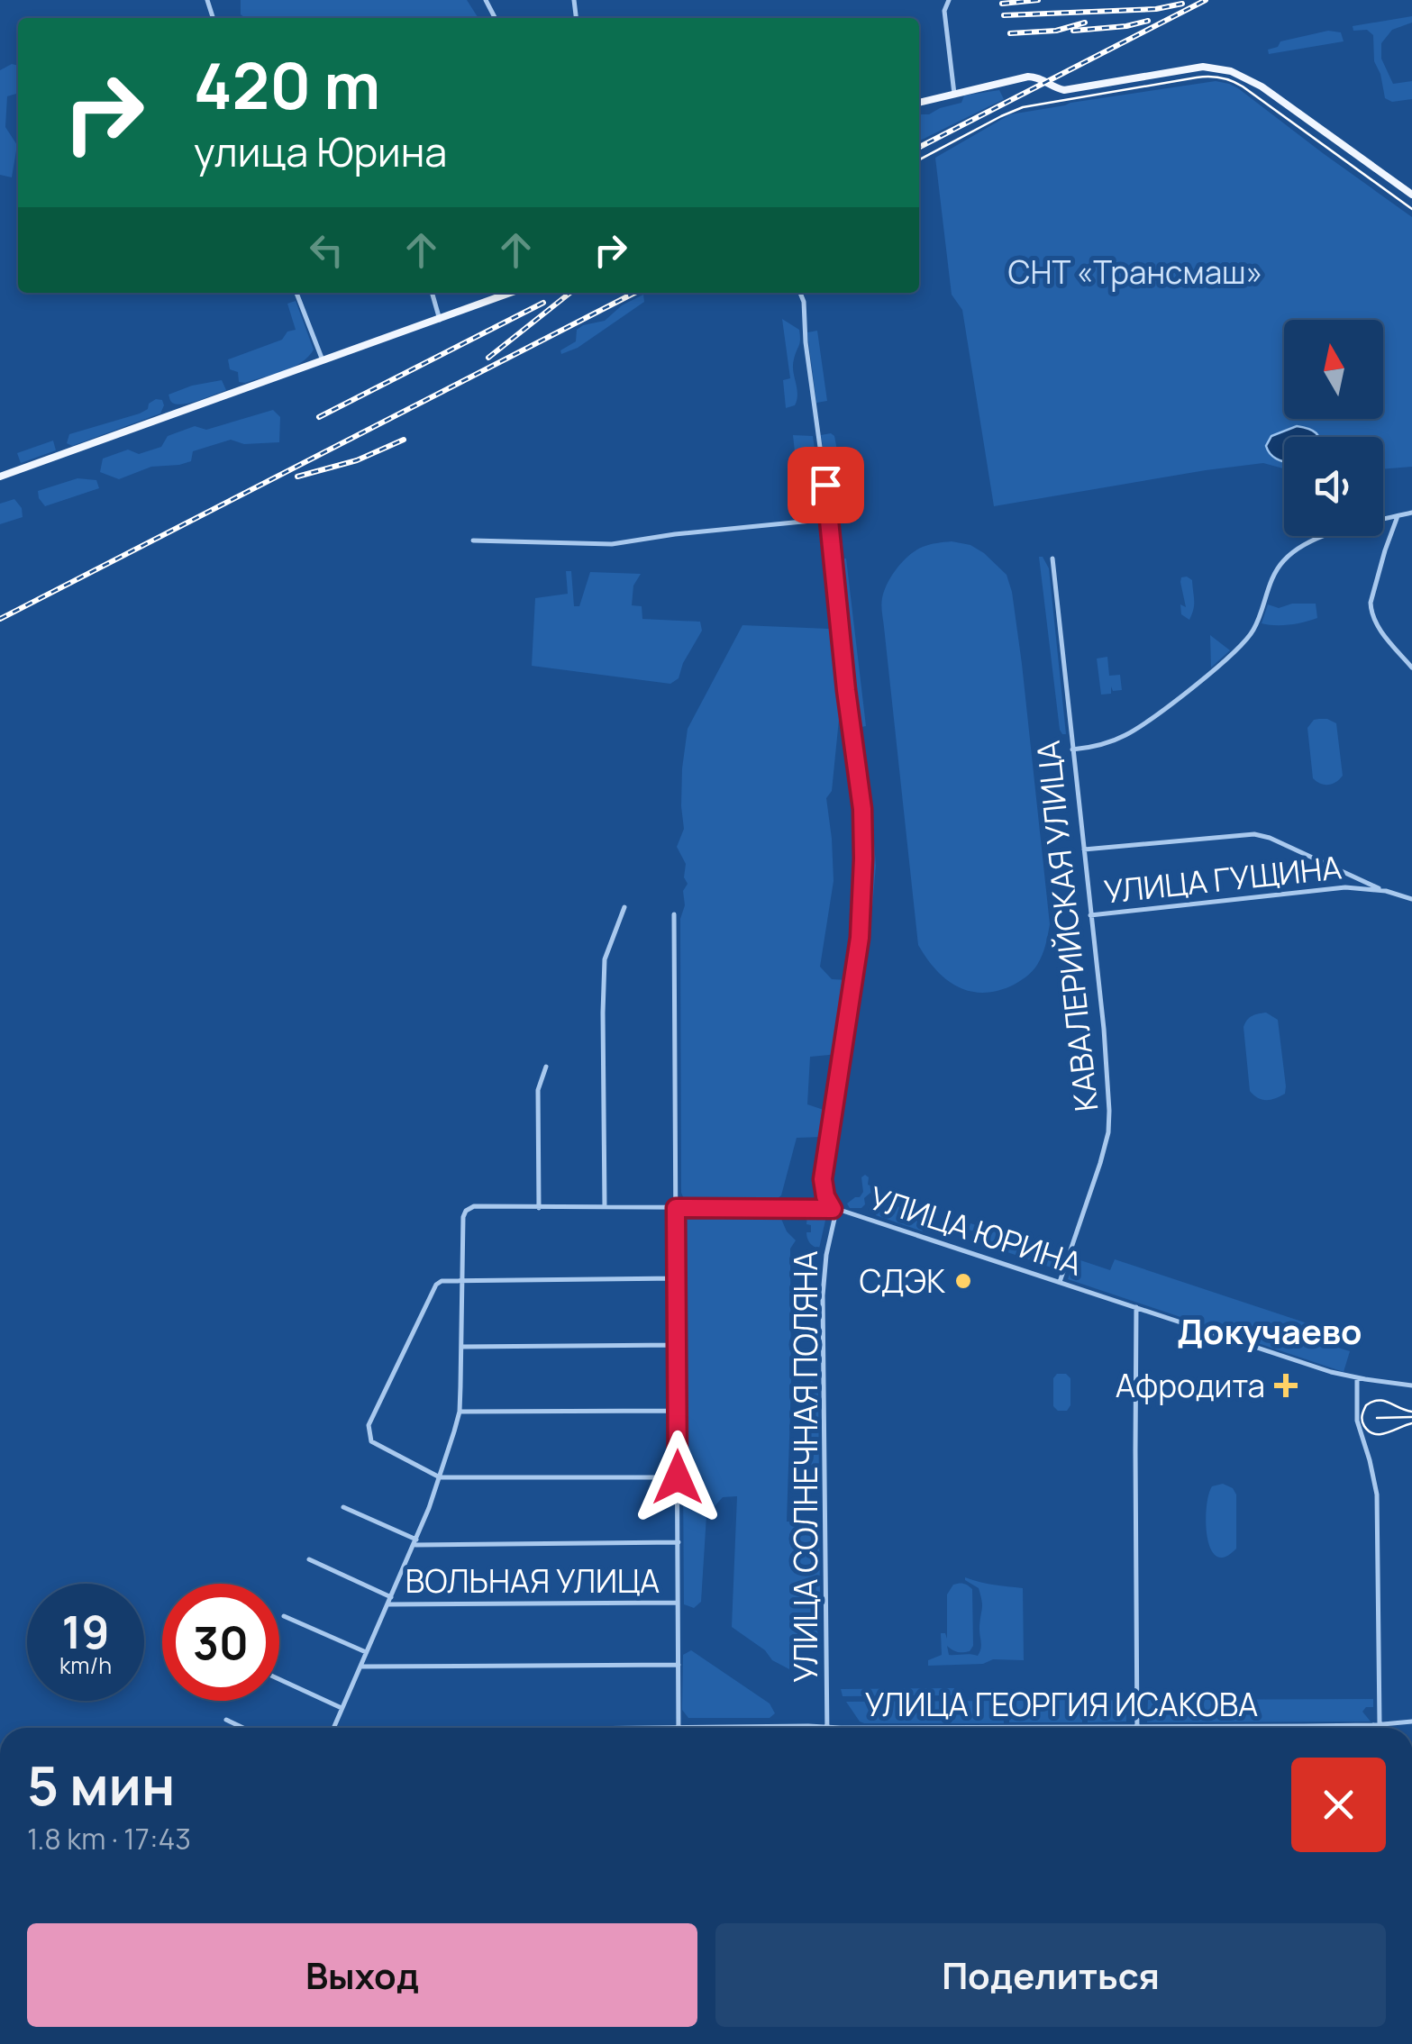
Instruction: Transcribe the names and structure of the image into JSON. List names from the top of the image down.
{
  "streets": {
    "street": [
      "УЛИЦА ГУЩИНА",
      "КАВАЛЕРИЙСКАЯ УЛИЦА",
      "УЛИЦА ЮРИНА",
      "УЛИЦА СОЛНЕЧНАЯ ПОЛЯНА",
      "ВОЛЬНАЯ УЛИЦА",
      "УЛИЦА ГЕОРГИЯ ИСАКОВА"
    ]
  },
  "crossings": [
    ["УЛИЦА ГУЩИНА", "КАВАЛЕРИЙСКАЯ УЛИЦА"],
    ["КАВАЛЕРИЙСКАЯ УЛИЦА", "УЛИЦА ЮРИНА"],
    ["УЛИЦА ЮРИНА", "УЛИЦА СОЛНЕЧНАЯ ПОЛЯНА"],
    ["УЛИЦА СОЛНЕЧНАЯ ПОЛЯНА", "УЛИЦА ГЕОРГИЯ ИСАКОВА"]
  ],
  "districts": ["Докучаево"],
  "parks": ["СНТ «Трансмаш»"],
  "places": {
    "other": ["СДЭК"],
    "health": ["Афродита"]
  },
  "north": "top",
  "page": {
    "turn": ["420 m", "улица Юрина"],
    "speed": "19 km/h",
    "limit": "30",
    "heading": ["5 мин", "1.8 km · 17:43"],
    "buttons": ["Выход", "Поделиться"]
  }
}
